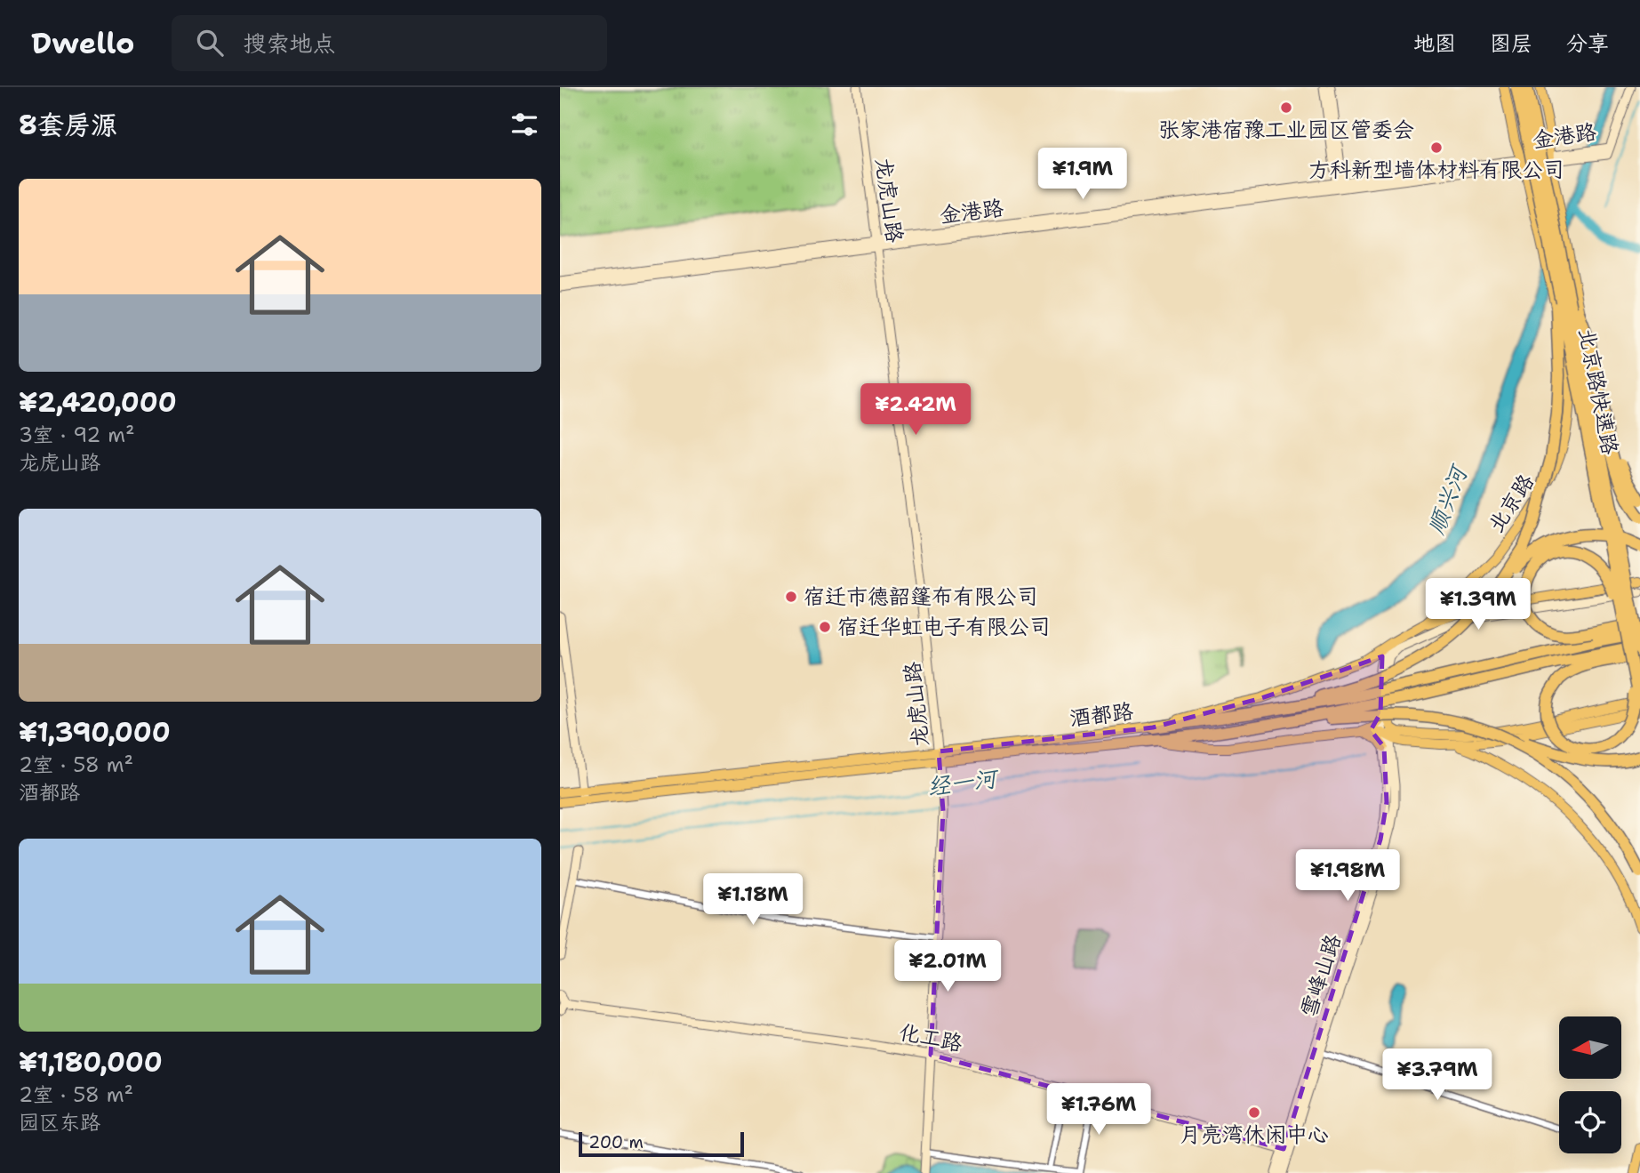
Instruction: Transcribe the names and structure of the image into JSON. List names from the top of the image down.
{
  "streets": {
    "highway": ["北京路快速路", "酒都路"],
    "main road": ["北京路"],
    "street": [
      "金港路",
      "龙虎山路",
      "雪峰山路",
      "化工路"
    ]
  },
  "crossings": [
    ["金港路", "龙虎山路"],
    ["金港路", "北京路"],
    ["龙虎山路", "酒都路"],
    ["龙虎山路", "化工路"],
    ["北京路快速路", "酒都路"],
    ["北京路", "酒都路"],
    ["雪峰山路", "化工路"]
  ],
  "water": ["顺兴河", "经一河"],
  "places": [
    "张家港宿豫工业园区管委会",
    "方科新型墙体材料有限公司",
    "宿迁市德韶篷布有限公司",
    "宿迁华虹电子有限公司",
    "月亮湾休闲中心"
  ],
  "scale_bar": "200 m",
  "north": "left",
  "page": {
    "header": "Dwello",
    "search": "搜索地点",
    "nav": ["地图", "图层", "分享"],
    "heading": "8套房源",
    "price": [
      "¥1.9M",
      "¥2.42M",
      "¥1.39M",
      "¥1.98M",
      "¥1.18M",
      "¥2.01M",
      "¥3.79M",
      "¥1.76M"
    ],
    "list": [
      {
        "name": "¥2,420,000",
        "note": "3室 · 92 m² · 龙虎山路"
      },
      {
        "name": "¥1,390,000",
        "note": "2室 · 58 m² · 酒都路"
      },
      {
        "name": "¥1,180,000",
        "note": "2室 · 58 m² · 园区东路"
      }
    ],
    "scale": "200 m"
  }
}
